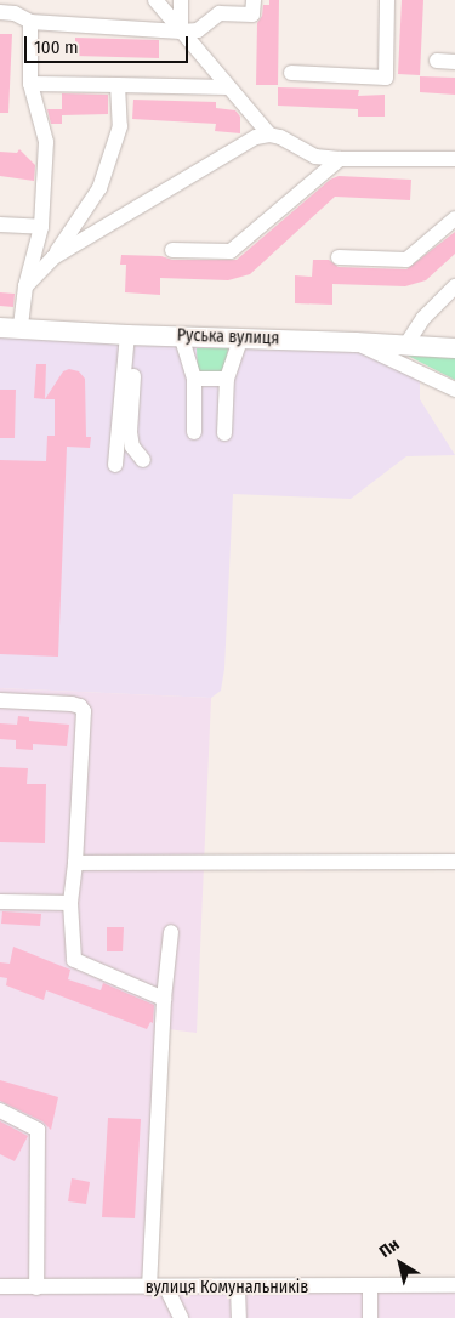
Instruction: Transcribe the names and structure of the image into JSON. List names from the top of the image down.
{
  "streets": {
    "main road": ["Руська вулиця"],
    "street": ["вулиця Комунальників"]
  },
  "scale_bar": "100 m",
  "north": "top left"
}
